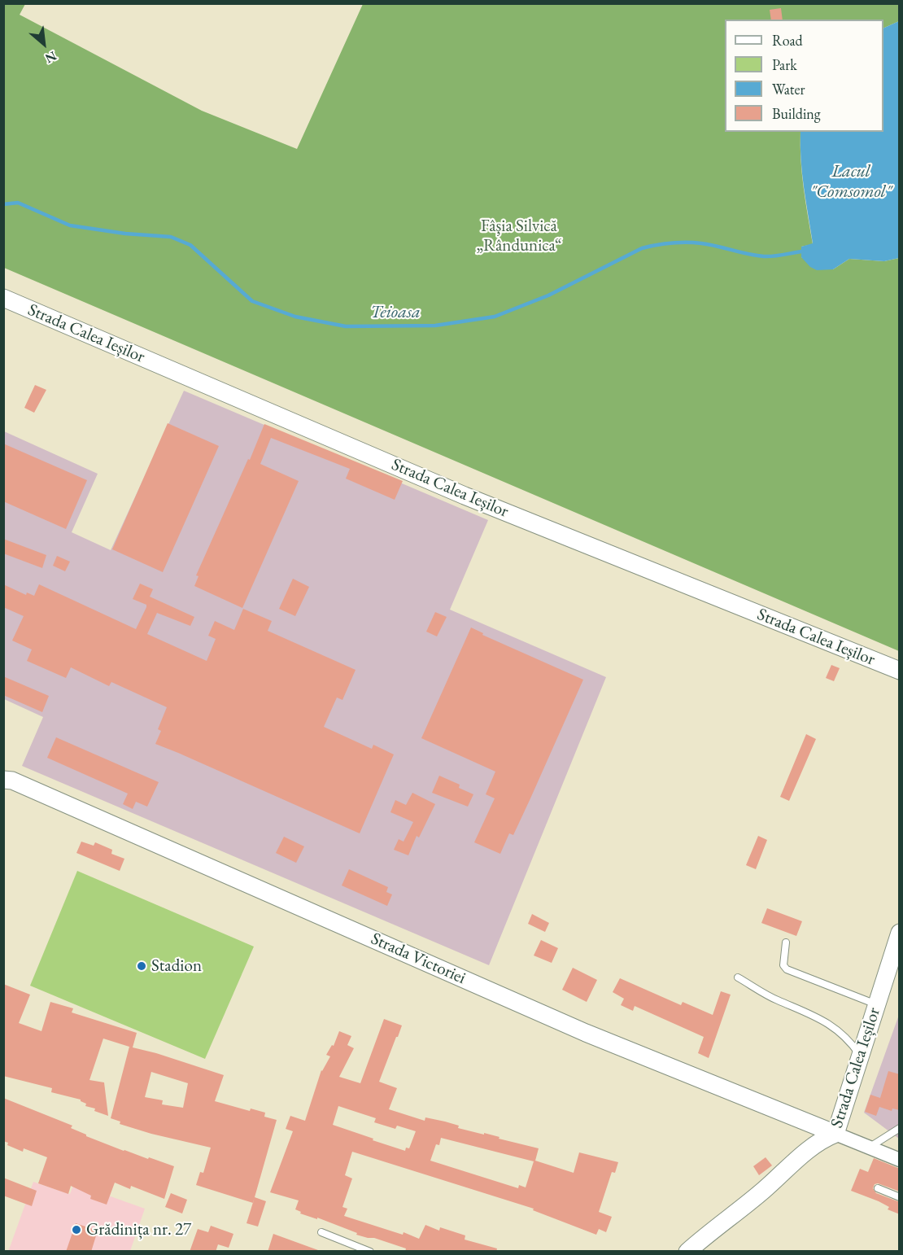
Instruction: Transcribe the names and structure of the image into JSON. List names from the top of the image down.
{
  "streets": {
    "street": ["Strada Calea Ieșilor", "Strada Victoriei"]
  },
  "crossings": [
    ["Strada Calea Ieșilor", "Strada Victoriei"]
  ],
  "water": ["Lacul \"Comsomol\"", "Teioasa"],
  "parks": ["Fâşia Silvică „Rândunica“"],
  "places": ["Stadion", "Grădinița nr. 27"],
  "legend": [
    "Road",
    "Park",
    "Water",
    "Building"
  ],
  "north": "bottom right"
}
